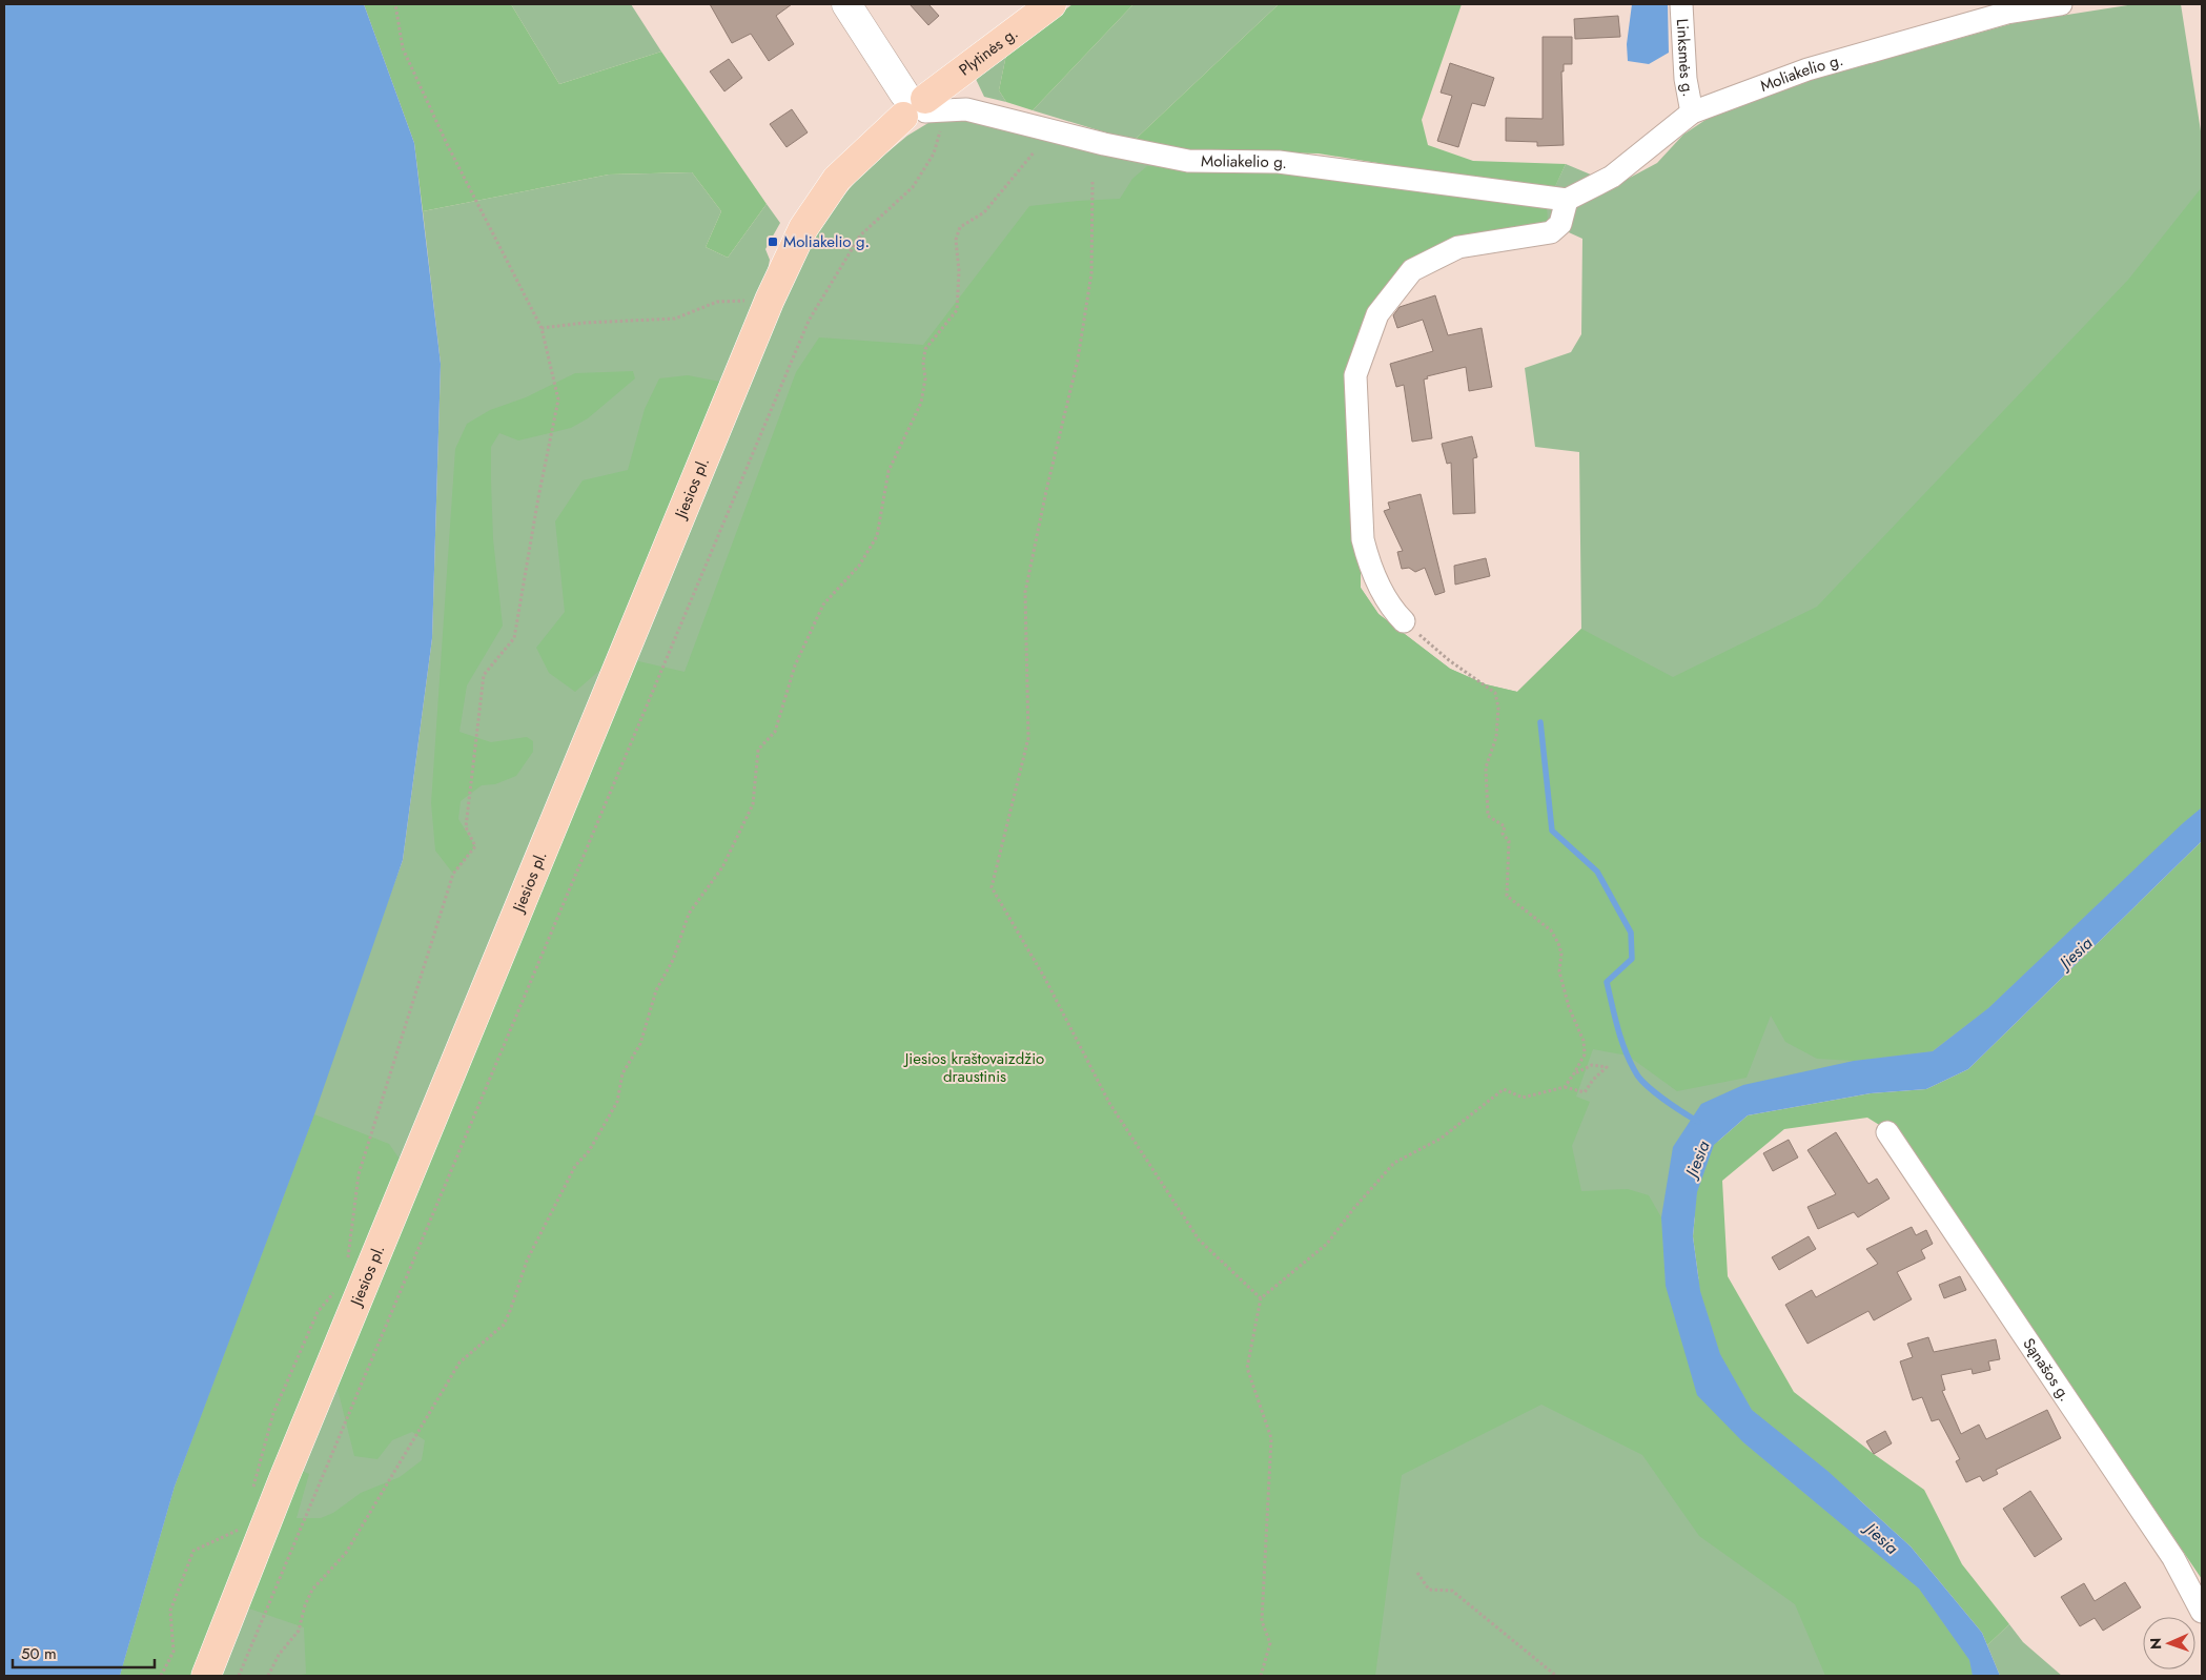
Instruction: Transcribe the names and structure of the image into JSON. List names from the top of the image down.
{
  "streets": {
    "main road": ["Plytinės g.", "Jiesios pl."],
    "street": ["Linksmės g.", "Moliakelio g.", "Sąnašos g."]
  },
  "crossings": [
    ["Plytinės g.", "Moliakelio g."],
    ["Plytinės g.", "Jiesios pl."],
    ["Linksmės g.", "Moliakelio g."],
    ["Moliakelio g.", "Jiesios pl."]
  ],
  "water": ["Jiesia"],
  "parks": ["Jiesios kraštovaizdžio draustinis"],
  "places": {
    "transit": ["Moliakelio g."]
  },
  "scale_bar": "50 m",
  "north": "left"
}
